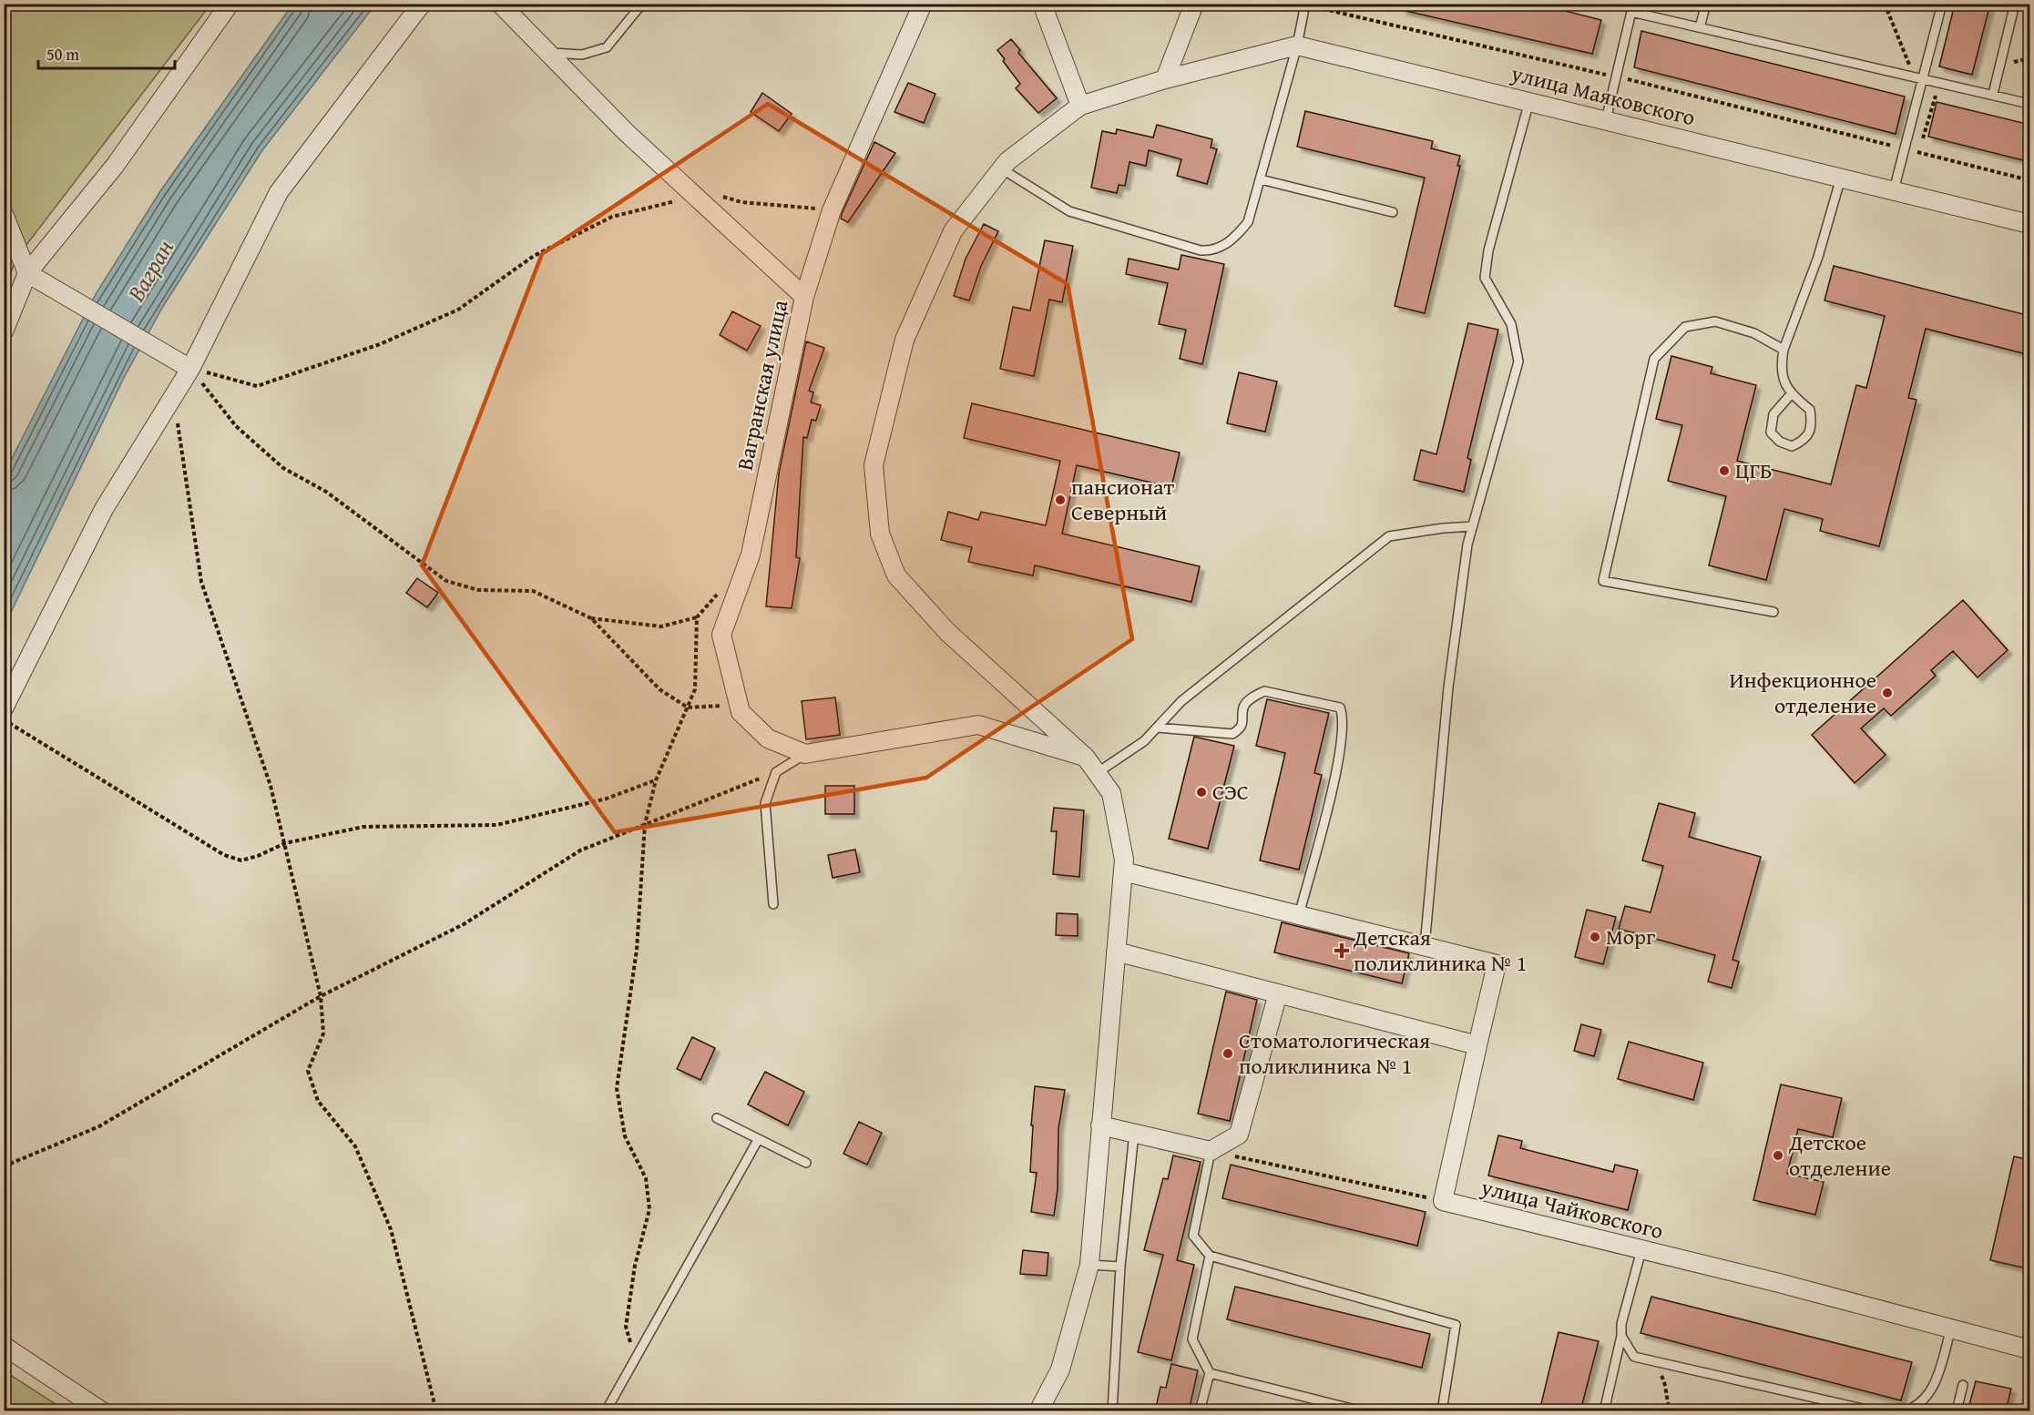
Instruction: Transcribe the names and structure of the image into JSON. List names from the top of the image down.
{
  "streets": {
    "street": ["улица Маяковского", "Вагранская улица", "улица Чайковского"]
  },
  "water": ["Вагран"],
  "places": {
    "other": [
      "ЦГБ",
      "пансионат Северный",
      "Инфекционное отделение",
      "СЭС",
      "Морг",
      "Стоматологическая поликлиника № 1",
      "Детское отделение"
    ],
    "health": ["Детская поликлиника № 1"]
  },
  "scale_bar": "50 m"
}
